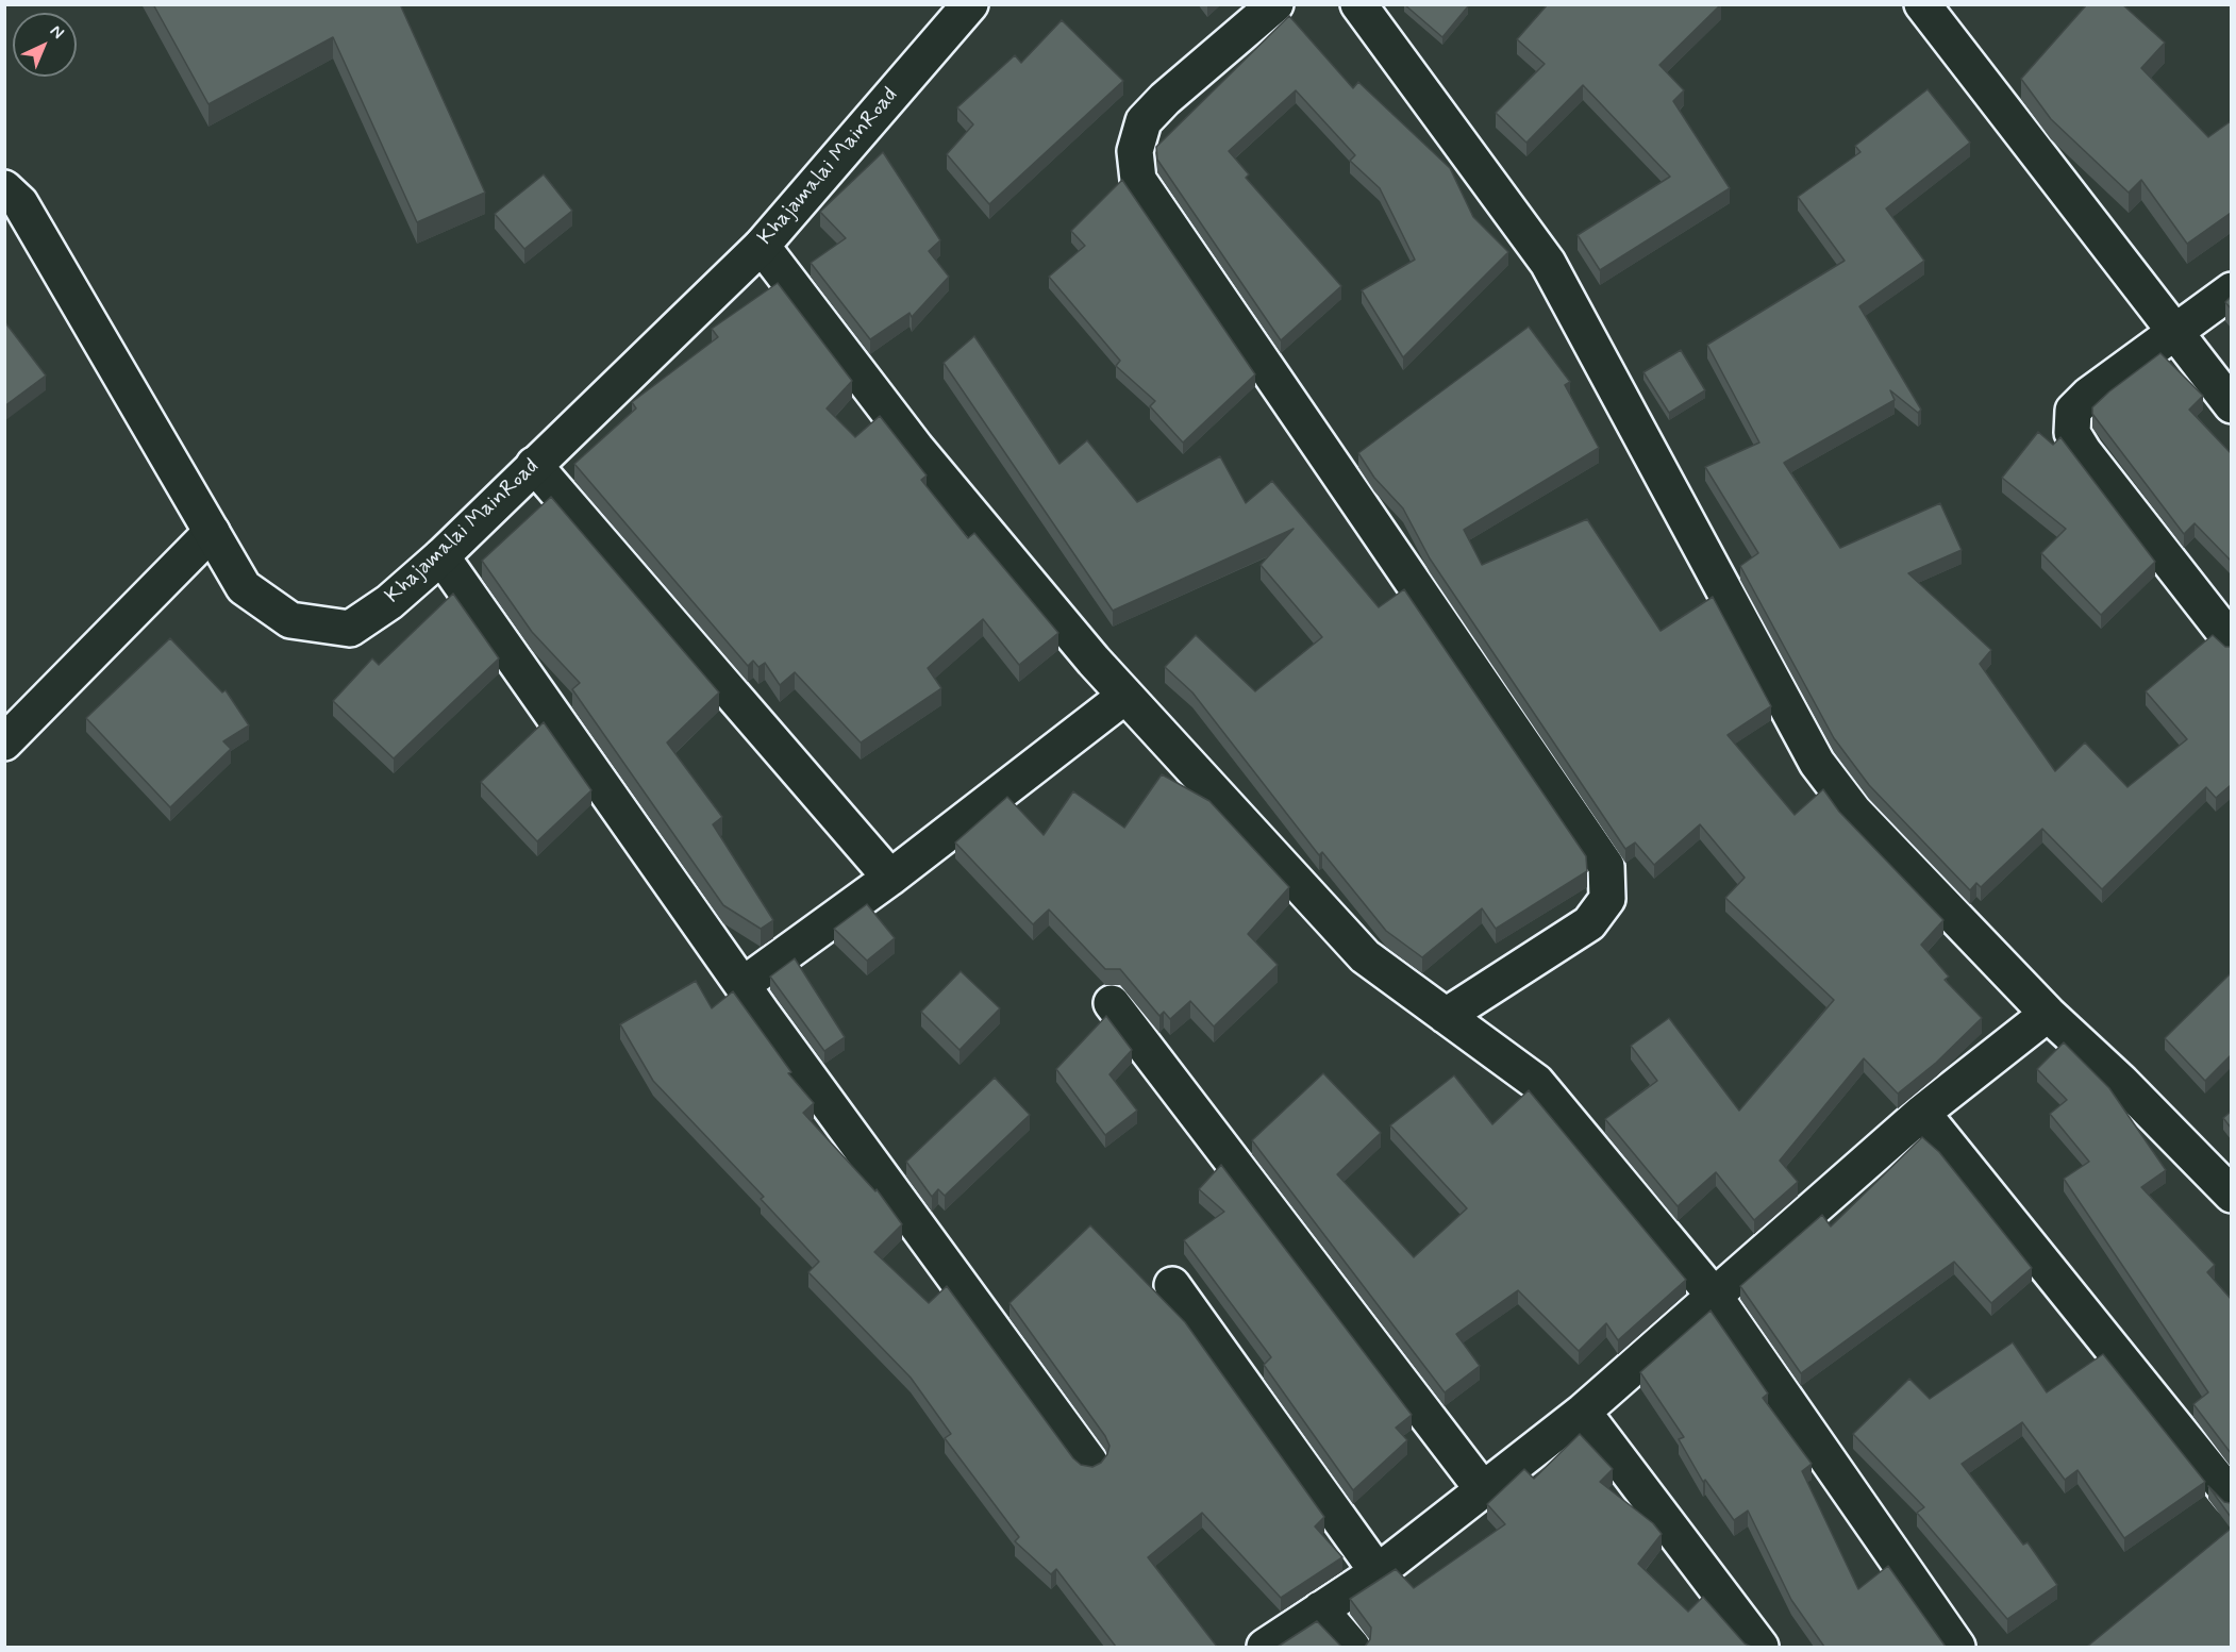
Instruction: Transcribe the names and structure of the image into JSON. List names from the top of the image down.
{
  "streets": {
    "street": ["Khajamalai MainRoad"]
  },
  "north": "top right"
}
